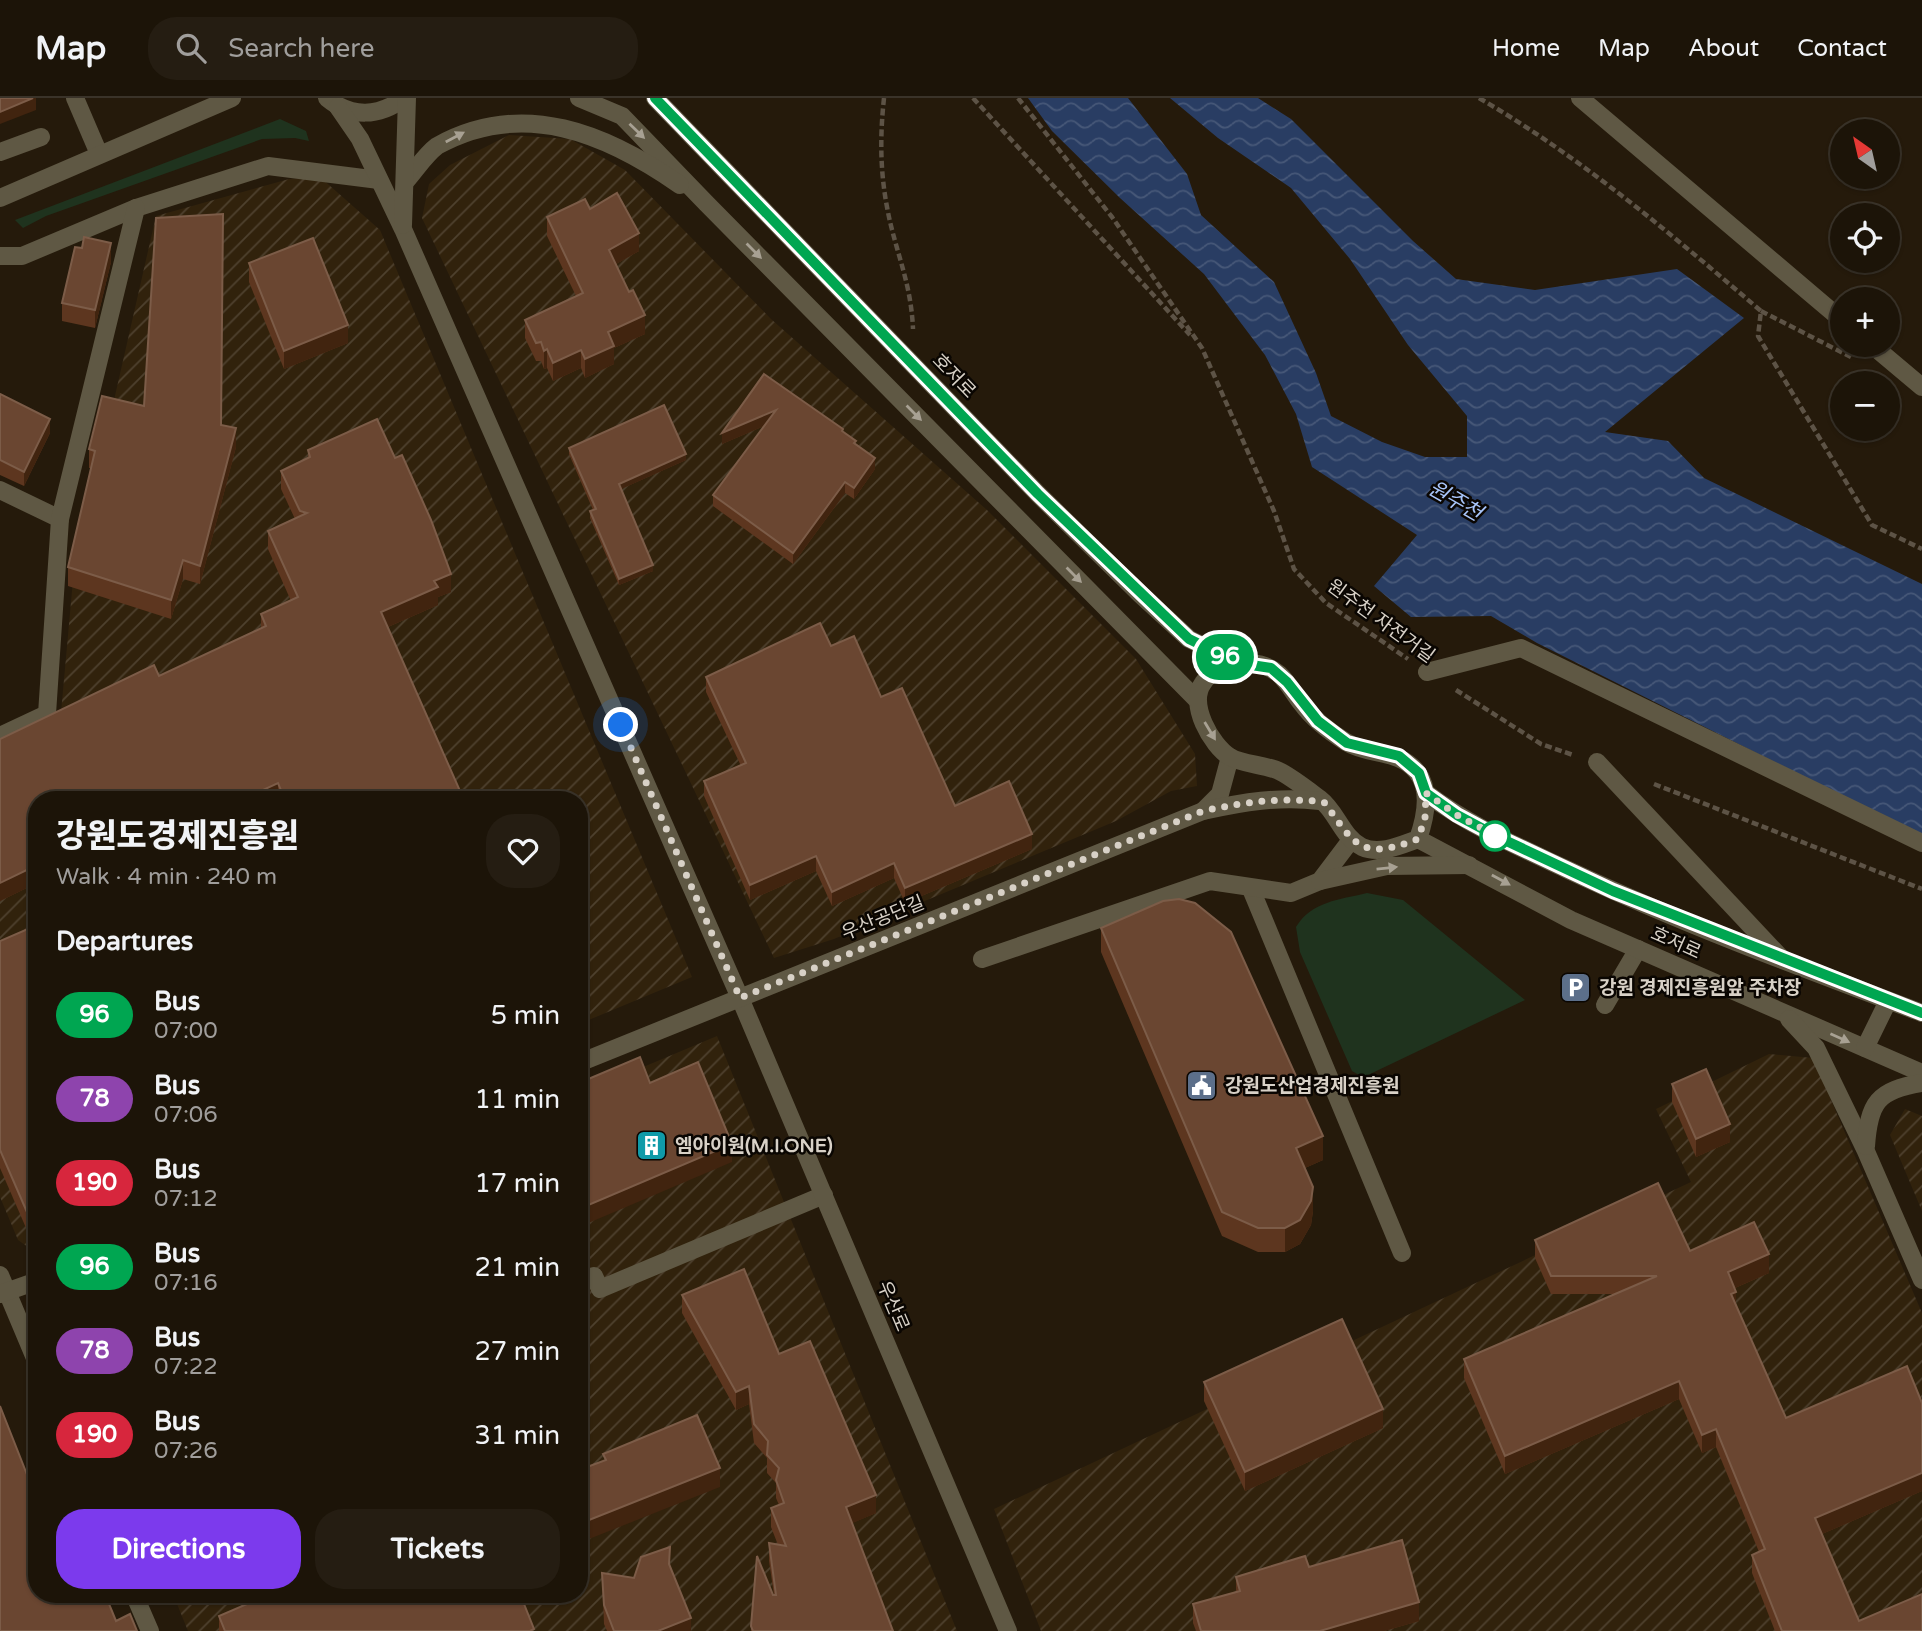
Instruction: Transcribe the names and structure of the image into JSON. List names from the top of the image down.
{
  "streets": {
    "street": ["호저로", "우산공단길", "우산로"],
    "path": ["원주천 자전거길"]
  },
  "crossings": [
    ["우산공단길", "우산로"]
  ],
  "water": ["원주천"],
  "places": {
    "parking": ["강원 경제진흥원앞 주차장"],
    "public building": ["강원도산업경제진흥원"],
    "building": ["엠아이원(M.I.ONE)"]
  },
  "lines": ["bus line 96"],
  "north": "top left",
  "page": {
    "header": "Map",
    "search": "Search here",
    "nav": [
      "Home",
      "Map",
      "About",
      "Contact"
    ],
    "on_map": "96",
    "map_buttons": ["+", "−"],
    "heading": [
      ["강원도경제진흥원", "Walk · 4 min · 240 m"],
      "Departures"
    ],
    "list": [
      {
        "mark": "96",
        "name": "Bus",
        "note": "07:00",
        "value": "5 min"
      },
      {
        "mark": "78",
        "name": "Bus",
        "note": "07:06",
        "value": "11 min"
      },
      {
        "mark": "190",
        "name": "Bus",
        "note": "07:12",
        "value": "17 min"
      },
      {
        "mark": "96",
        "name": "Bus",
        "note": "07:16",
        "value": "21 min"
      },
      {
        "mark": "78",
        "name": "Bus",
        "note": "07:22",
        "value": "27 min"
      },
      {
        "mark": "190",
        "name": "Bus",
        "note": "07:26",
        "value": "31 min"
      }
    ],
    "buttons": ["Directions", "Tickets"]
  }
}
